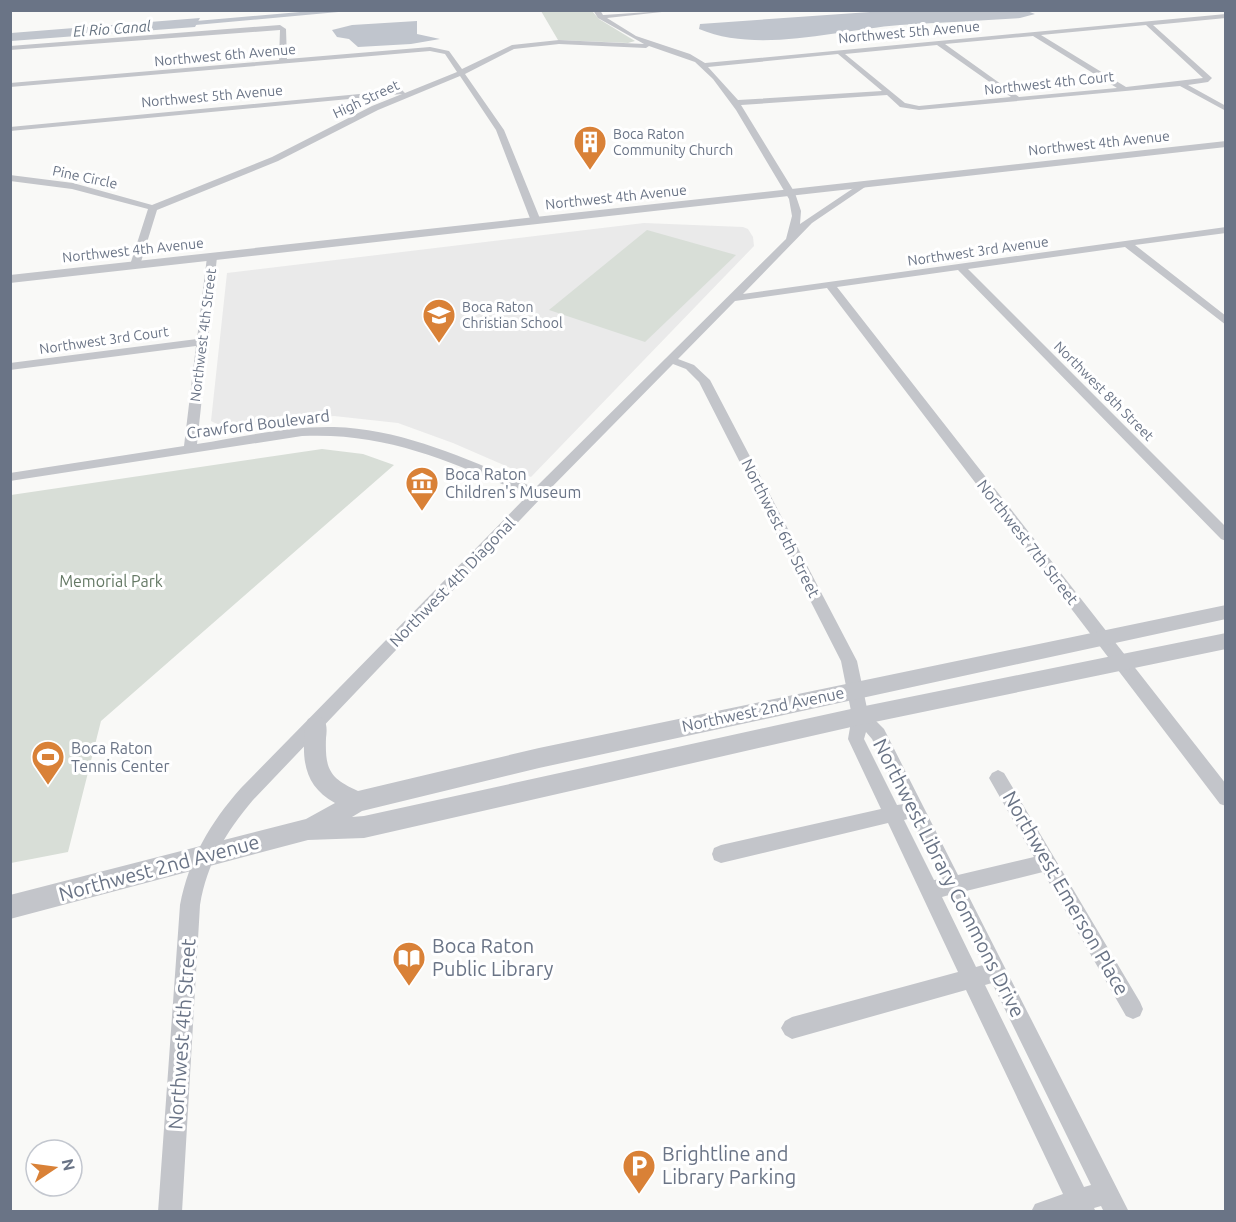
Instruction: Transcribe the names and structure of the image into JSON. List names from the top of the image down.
{
  "streets": {
    "street": [
      "Northwest 5th Avenue",
      "Northwest 6th Avenue",
      "Northwest 4th Court",
      "High Street",
      "Northwest 4th Avenue",
      "Pine Circle",
      "Northwest 3rd Avenue",
      "Northwest 4th Street",
      "Northwest 3rd Court",
      "Northwest 8th Street",
      "Crawford Boulevard",
      "Northwest 6th Street",
      "Northwest 7th Street",
      "Northwest 4th Diagonal",
      "Northwest 2nd Avenue",
      "Northwest Library Commons Drive",
      "Northwest Emerson Place"
    ]
  },
  "crossings": [
    ["Northwest 5th Avenue", "Northwest 4th Court"],
    ["Northwest 5th Avenue", "High Street"],
    ["Northwest 6th Avenue", "High Street"],
    ["High Street", "Pine Circle"],
    ["Northwest 4th Avenue", "Northwest 4th Street"],
    ["Northwest 4th Avenue", "Northwest 4th Diagonal"],
    ["Northwest 3rd Avenue", "Northwest 8th Street"],
    ["Northwest 3rd Avenue", "Northwest 7th Street"],
    ["Northwest 3rd Avenue", "Northwest 4th Diagonal"],
    ["Northwest 4th Street", "Northwest 3rd Court"],
    ["Northwest 4th Street", "Crawford Boulevard"],
    ["Northwest 4th Street", "Northwest 4th Diagonal"],
    ["Northwest 4th Street", "Northwest 2nd Avenue"],
    ["Crawford Boulevard", "Northwest 4th Diagonal"],
    ["Northwest 6th Street", "Northwest 4th Diagonal"],
    ["Northwest 6th Street", "Northwest 2nd Avenue"],
    ["Northwest 6th Street", "Northwest Library Commons Drive"],
    ["Northwest 7th Street", "Northwest 2nd Avenue"],
    ["Northwest 4th Diagonal", "Northwest 2nd Avenue"],
    ["Northwest 2nd Avenue", "Northwest Library Commons Drive"]
  ],
  "water": ["El Rio Canal"],
  "parks": ["Memorial Park"],
  "places": {
    "building": ["Boca Raton Community Church"],
    "school or university": ["Boca Raton Christian School"],
    "museum": ["Boca Raton Children's Museum"],
    "sports": ["Boca Raton Tennis Center"],
    "library": ["Boca Raton Public Library"],
    "parking": ["Brightline and Library Parking"]
  },
  "north": "right"
}
